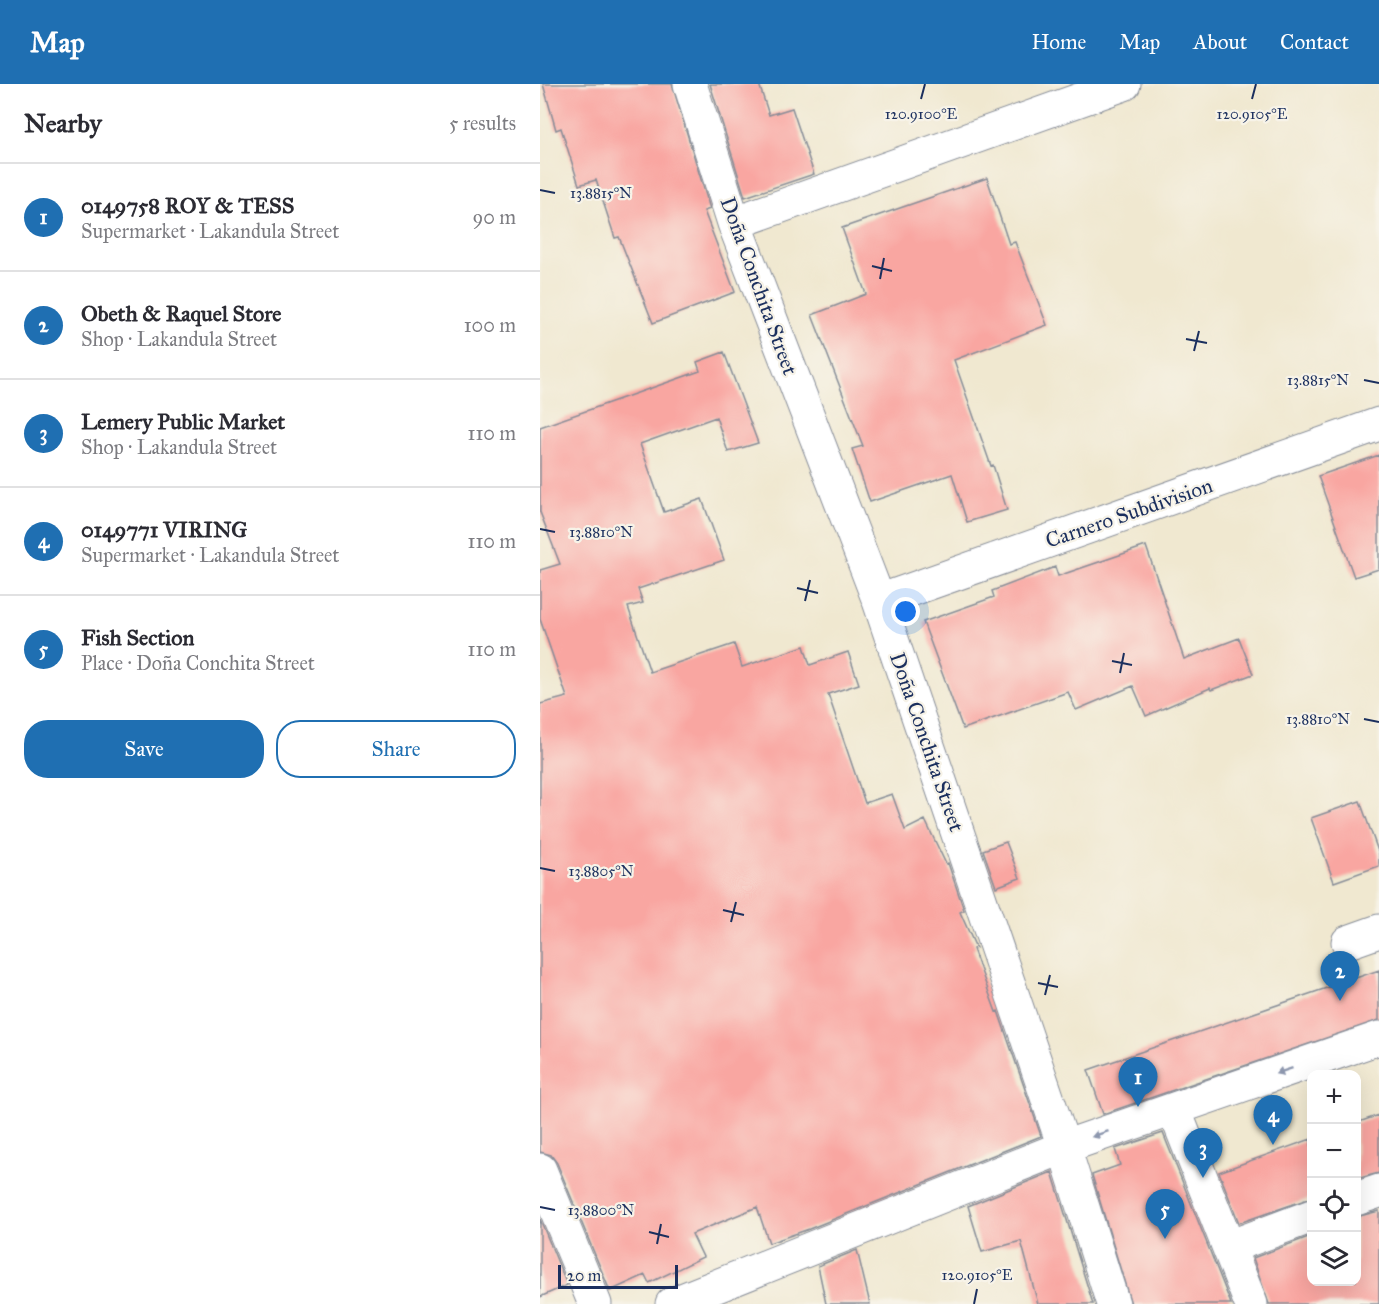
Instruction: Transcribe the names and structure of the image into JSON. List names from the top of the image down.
{
  "streets": {
    "street": ["Doña Conchita Street", "Carnero Subdivision"]
  },
  "crossings": [
    ["Doña Conchita Street", "Carnero Subdivision"]
  ],
  "scale_bar": "20 m",
  "page": {
    "header": "Map",
    "nav": [
      "Home",
      "Map",
      "About",
      "Contact"
    ],
    "heading": ["Nearby", "5 results"],
    "list": [
      {
        "mark": "1",
        "name": "0149758 ROY & TESS",
        "note": "Supermarket · Lakandula Street",
        "value": "90 m"
      },
      {
        "mark": "2",
        "name": "Obeth & Raquel Store",
        "note": "Shop · Lakandula Street",
        "value": "100 m"
      },
      {
        "mark": "3",
        "name": "Lemery Public Market",
        "note": "Shop · Lakandula Street",
        "value": "110 m"
      },
      {
        "mark": "4",
        "name": "0149771 VIRING",
        "note": "Supermarket · Lakandula Street",
        "value": "110 m"
      },
      {
        "mark": "5",
        "name": "Fish Section",
        "note": "Place · Doña Conchita Street",
        "value": "110 m"
      }
    ],
    "buttons": ["Save", "Share"],
    "pins": [
      "2",
      "1",
      "4",
      "3",
      "5"
    ],
    "map_buttons": ["+", "−"],
    "scale": "20 m"
  },
  "coordinates": [
    "120.9100°E",
    "120.9105°E",
    "13.8815°N",
    "13.8810°N",
    "13.8805°N",
    "13.8800°N"
  ]
}
